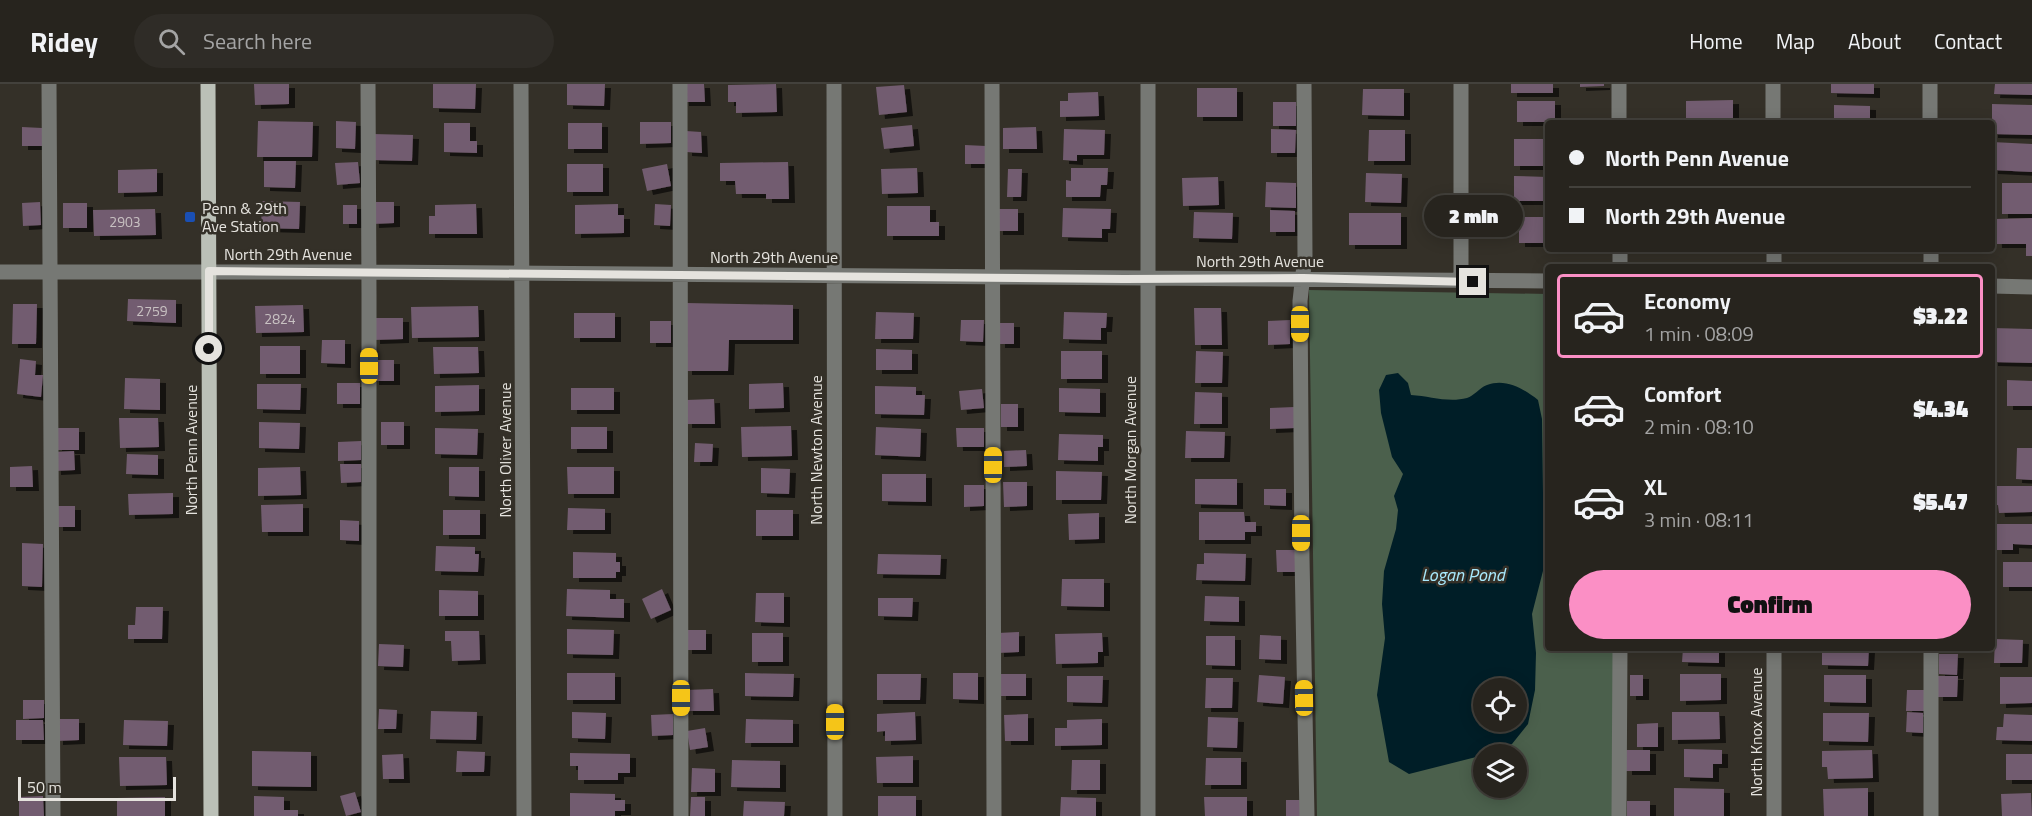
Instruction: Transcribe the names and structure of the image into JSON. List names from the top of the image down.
{
  "streets": {
    "main road": ["North Penn Avenue"],
    "street": [
      "North 29th Avenue",
      "North Oliver Avenue",
      "North Newton Avenue",
      "North Morgan Avenue",
      "North Knox Avenue"
    ]
  },
  "crossings": [
    ["North 29th Avenue", "North Penn Avenue"],
    ["North 29th Avenue", "North Oliver Avenue"],
    ["North 29th Avenue", "North Newton Avenue"],
    ["North 29th Avenue", "North Morgan Avenue"]
  ],
  "water": ["Logan Pond"],
  "places": {
    "transit": ["Penn & 29th Ave Station"]
  },
  "house_numbers": ["2903", "2759", "2824"],
  "scale_bar": "50 m",
  "page": {
    "header": "Ridey",
    "search": "Search here",
    "nav": [
      "Home",
      "Map",
      "About",
      "Contact"
    ],
    "banner": ["North Penn Avenue", "North 29th Avenue"],
    "bubble": "2 min",
    "list": [
      {
        "name": "Economy",
        "note": "1 min · 08:09",
        "value": "$3.22"
      },
      {
        "name": "Comfort",
        "note": "2 min · 08:10",
        "value": "$4.34"
      },
      {
        "name": "XL",
        "note": "3 min · 08:11",
        "value": "$5.47"
      }
    ],
    "buttons": "Confirm",
    "scale": "50 m"
  }
}
